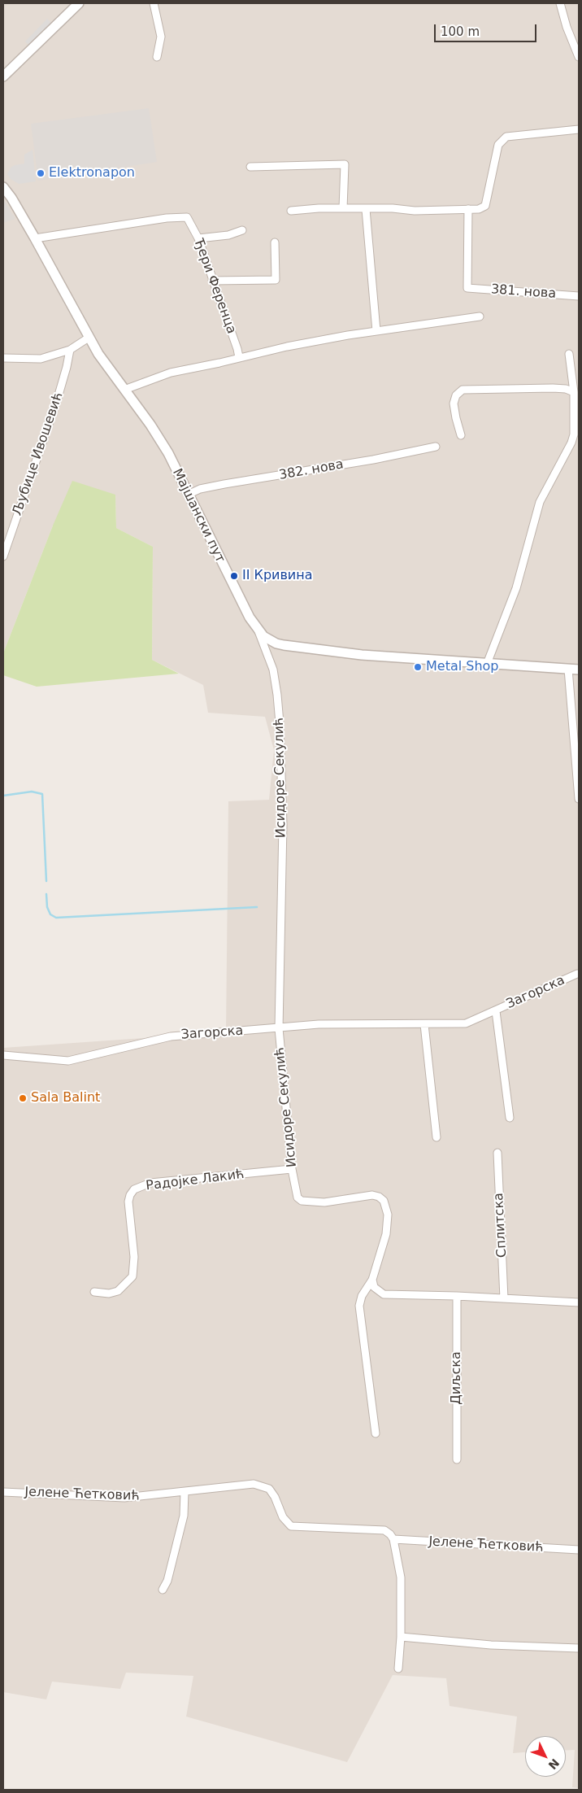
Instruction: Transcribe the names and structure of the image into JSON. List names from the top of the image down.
{
  "streets": {
    "street": [
      "Ђери Ференца",
      "381. нова",
      "Љубице Ивошевић",
      "382. нова",
      "Мајшански пут",
      "Исидоре Секулић",
      "Загорска",
      "Радојке Лакић",
      "Сплитска",
      "Диљска",
      "Јелене Ћетковић"
    ]
  },
  "crossings": [
    ["Ђери Ференца", "Мајшански пут"],
    ["382. нова", "Мајшански пут"],
    ["Мајшански пут", "Исидоре Секулић"],
    ["Исидоре Секулић", "Загорска"],
    ["Исидоре Секулић", "Радојке Лакић"]
  ],
  "places": [
    "Elektronapon",
    "II Кривина",
    "Metal Shop",
    "Sala Balint"
  ],
  "scale_bar": "100 m",
  "north": "bottom right"
}
